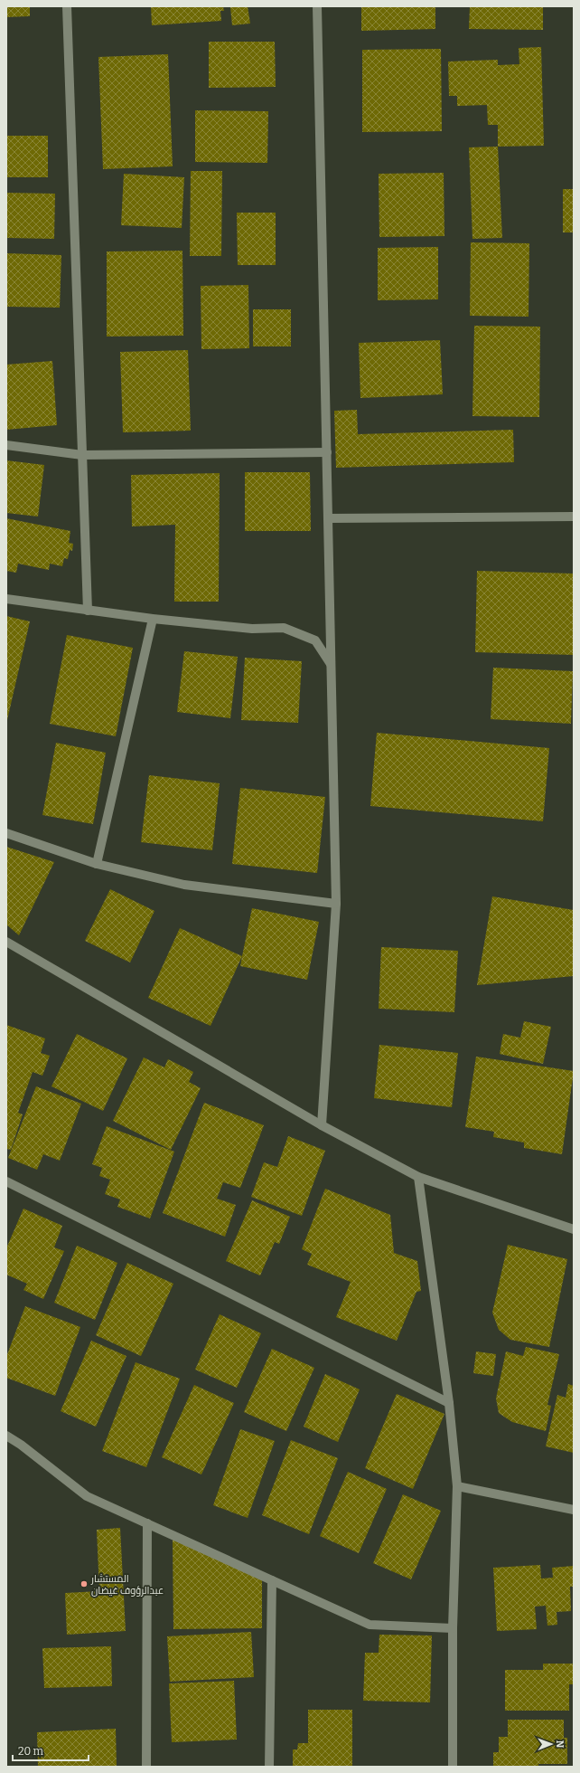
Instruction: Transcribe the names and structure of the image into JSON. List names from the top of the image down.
{
  "places": ["المستشار عبدالرؤوف غيضان"],
  "scale_bar": "20 m",
  "north": "right"
}
